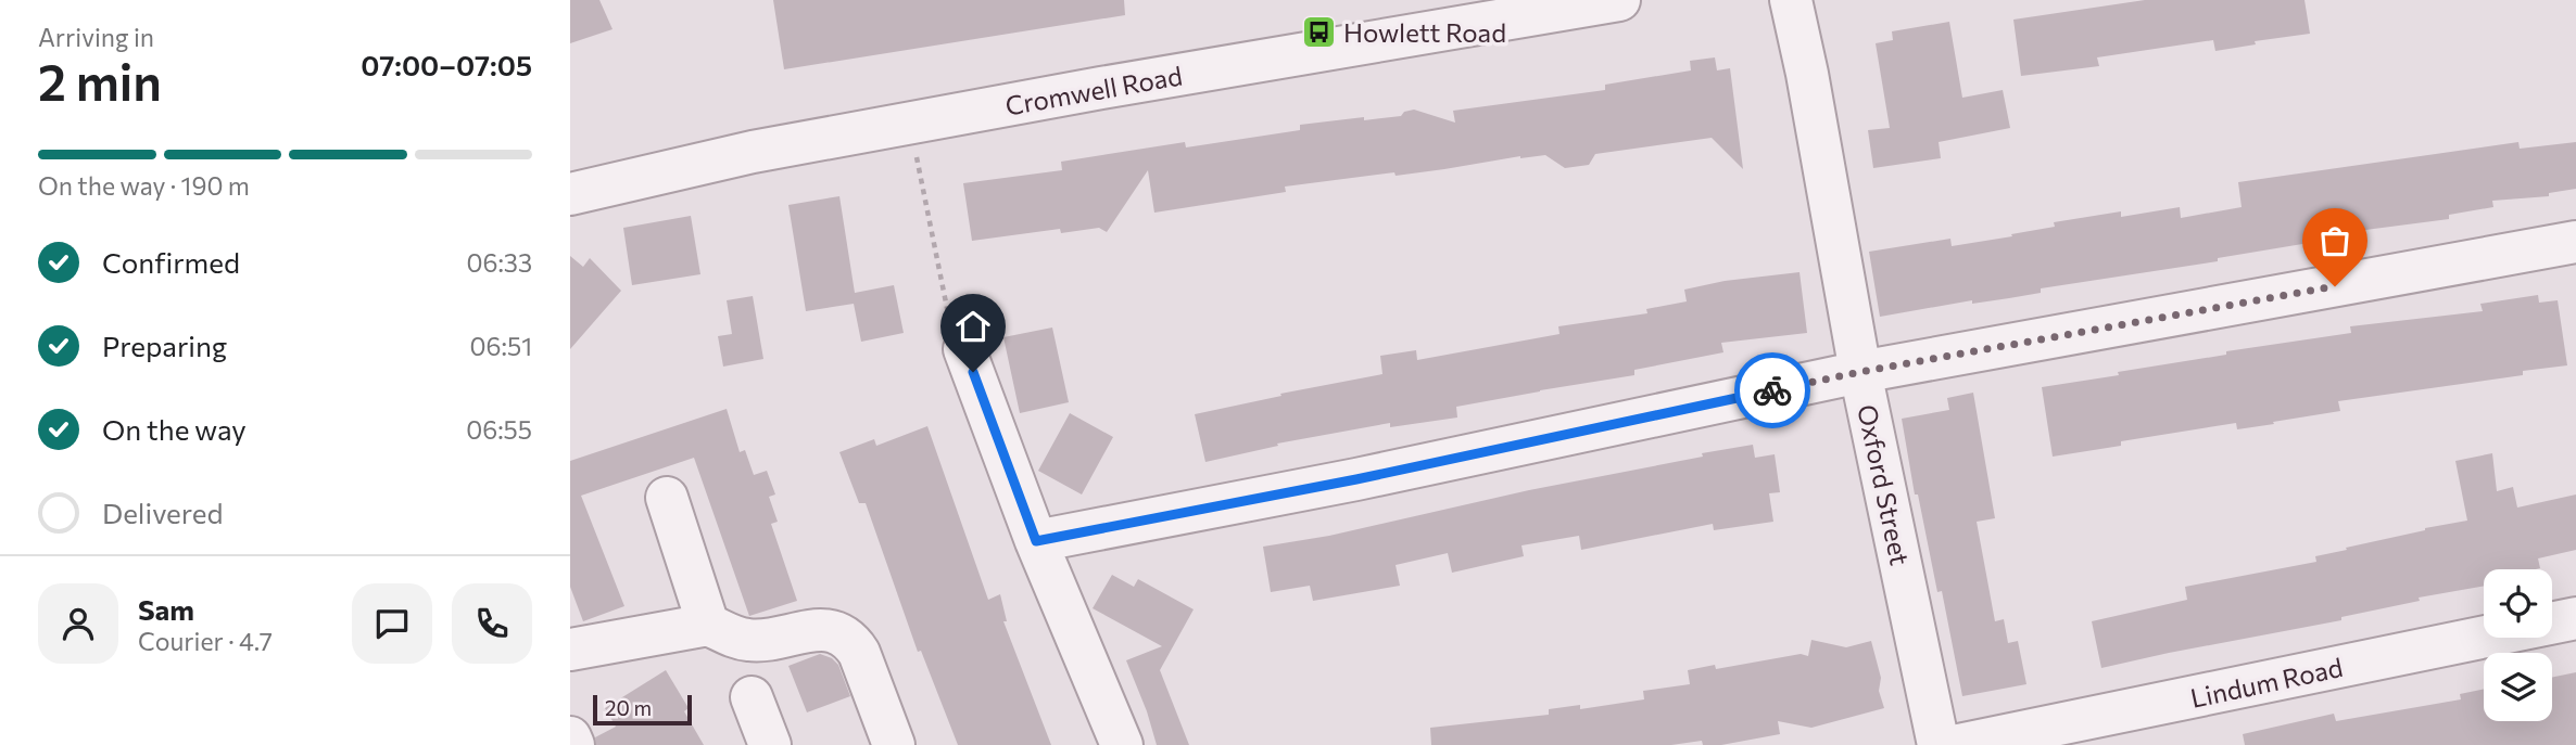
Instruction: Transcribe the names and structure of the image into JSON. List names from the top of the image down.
{
  "streets": {
    "street": ["Cromwell Road", "Oxford Street", "Lindum Road"]
  },
  "places": {
    "bus stop": ["Howlett Road"]
  },
  "scale_bar": "20 m",
  "page": {
    "heading": ["2 min", "Arriving in", "07:00–07:05"],
    "panel": ["Sam", "Courier · 4.7"],
    "bar": "On the way · 190 m",
    "list": [
      ["Confirmed", "06:33"],
      ["Preparing", "06:51"],
      ["On the way", "06:55"],
      "Delivered"
    ],
    "scale": "20 m"
  }
}
